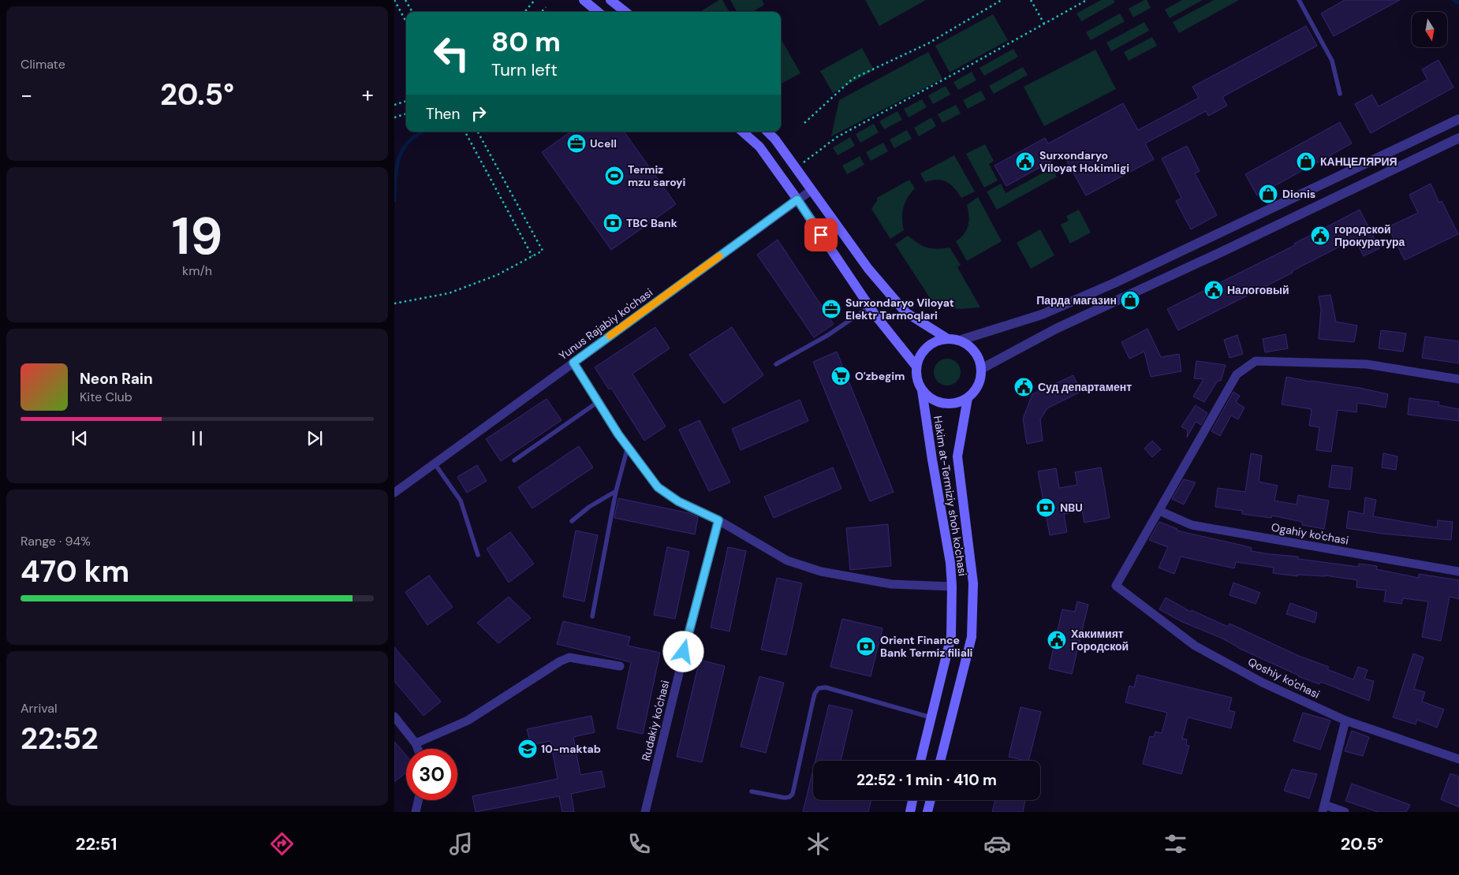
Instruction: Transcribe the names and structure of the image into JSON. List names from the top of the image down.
{
  "streets": {
    "main road": ["Hakim at-Termiziy shoh ko'chasi"],
    "street": [
      "Yunus Rajabiy ko'chasi",
      "Ogahiy ko'chasi",
      "Qoshiy ko'chasi",
      "Rudakiy ko'chasi"
    ]
  },
  "crossings": [
    ["Ogahiy ko'chasi", "Qoshiy ko'chasi"]
  ],
  "places": {
    "office": ["Ucell", "Surxondaryo Viloyat Elektr Tarmoqlari"],
    "public building": [
      "Surxondaryo Viloyat Hokimligi",
      "городской Прокуратура",
      "Налоговый",
      "Суд департамент",
      "Хакимият Городской"
    ],
    "shop": ["КАНЦЕЛЯРИЯ", "Dionis", "Парда магазин"],
    "sports": ["Termiz mzu saroyi"],
    "bank": ["TBC Bank", "NBU", "Orient Finance Bank Termiz filiali"],
    "supermarket": ["O'zbegim"],
    "school or university": ["10-maktab"]
  },
  "north": "bottom",
  "page": {
    "tile": [
      "Climate",
      ["19", "km/h"],
      ["Range · 94%", "470 km"],
      ["Arrival", "22:52"]
    ],
    "turn": ["80 m", "Turn left"],
    "heat": ["−", "20.5°", "+"],
    "then": "Then",
    "song": ["Neon Rain", "Kite Club"],
    "limit": "30",
    "trip": "22:52 · 1 min · 410 m",
    "tabs": ["22:51", "20.5°"]
  }
}
